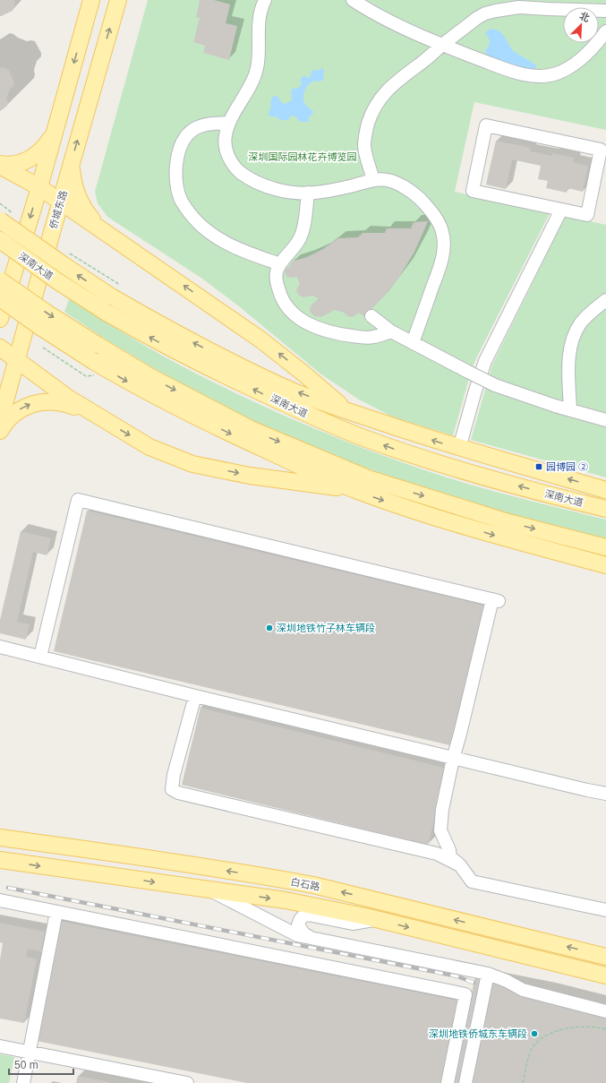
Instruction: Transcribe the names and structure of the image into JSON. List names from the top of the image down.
{
  "streets": {
    "main road": ["侨城东路", "深南大道", "白石路"]
  },
  "parks": ["深圳国际园林花卉博览园"],
  "places": {
    "transit": ["园博园 ②"],
    "other": ["深圳地铁竹子林车辆段", "深圳地铁侨城东车辆段"]
  },
  "scale_bar": "50 m",
  "north": "top right"
}
